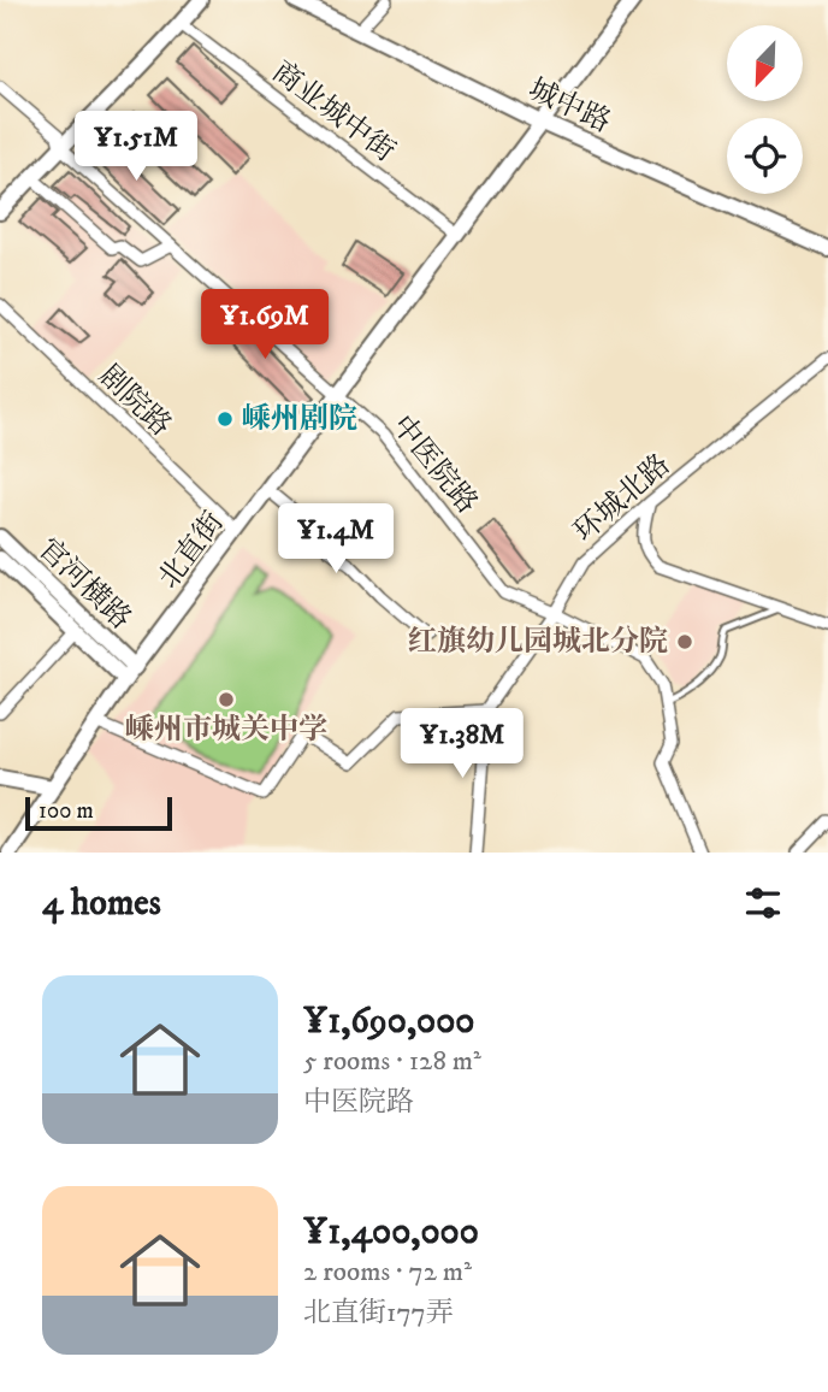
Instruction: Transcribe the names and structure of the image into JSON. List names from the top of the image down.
{
  "streets": {
    "main road": ["城中路", "北直街", "官河横路"],
    "street": [
      "商业城中街",
      "剧院路",
      "中医院路",
      "环城北路"
    ]
  },
  "crossings": [
    ["城中路", "北直街"],
    ["商业城中街", "北直街"],
    ["剧院路", "北直街"],
    ["中医院路", "环城北路"],
    ["中医院路", "北直街"],
    ["北直街", "官河横路"]
  ],
  "places": ["嵊州剧院", "红旗幼儿园城北分院", "嵊州市城关中学"],
  "scale_bar": "100 m",
  "north": "bottom left",
  "page": {
    "price": [
      "¥1.51M",
      "¥1.69M",
      "¥1.4M",
      "¥1.38M"
    ],
    "scale": "100 m",
    "heading": "4 homes",
    "list": [
      {
        "name": "¥1,690,000",
        "note": "5 rooms · 128 m² · 中医院路"
      },
      {
        "name": "¥1,400,000",
        "note": "2 rooms · 72 m² · 北直街177弄"
      }
    ]
  }
}
